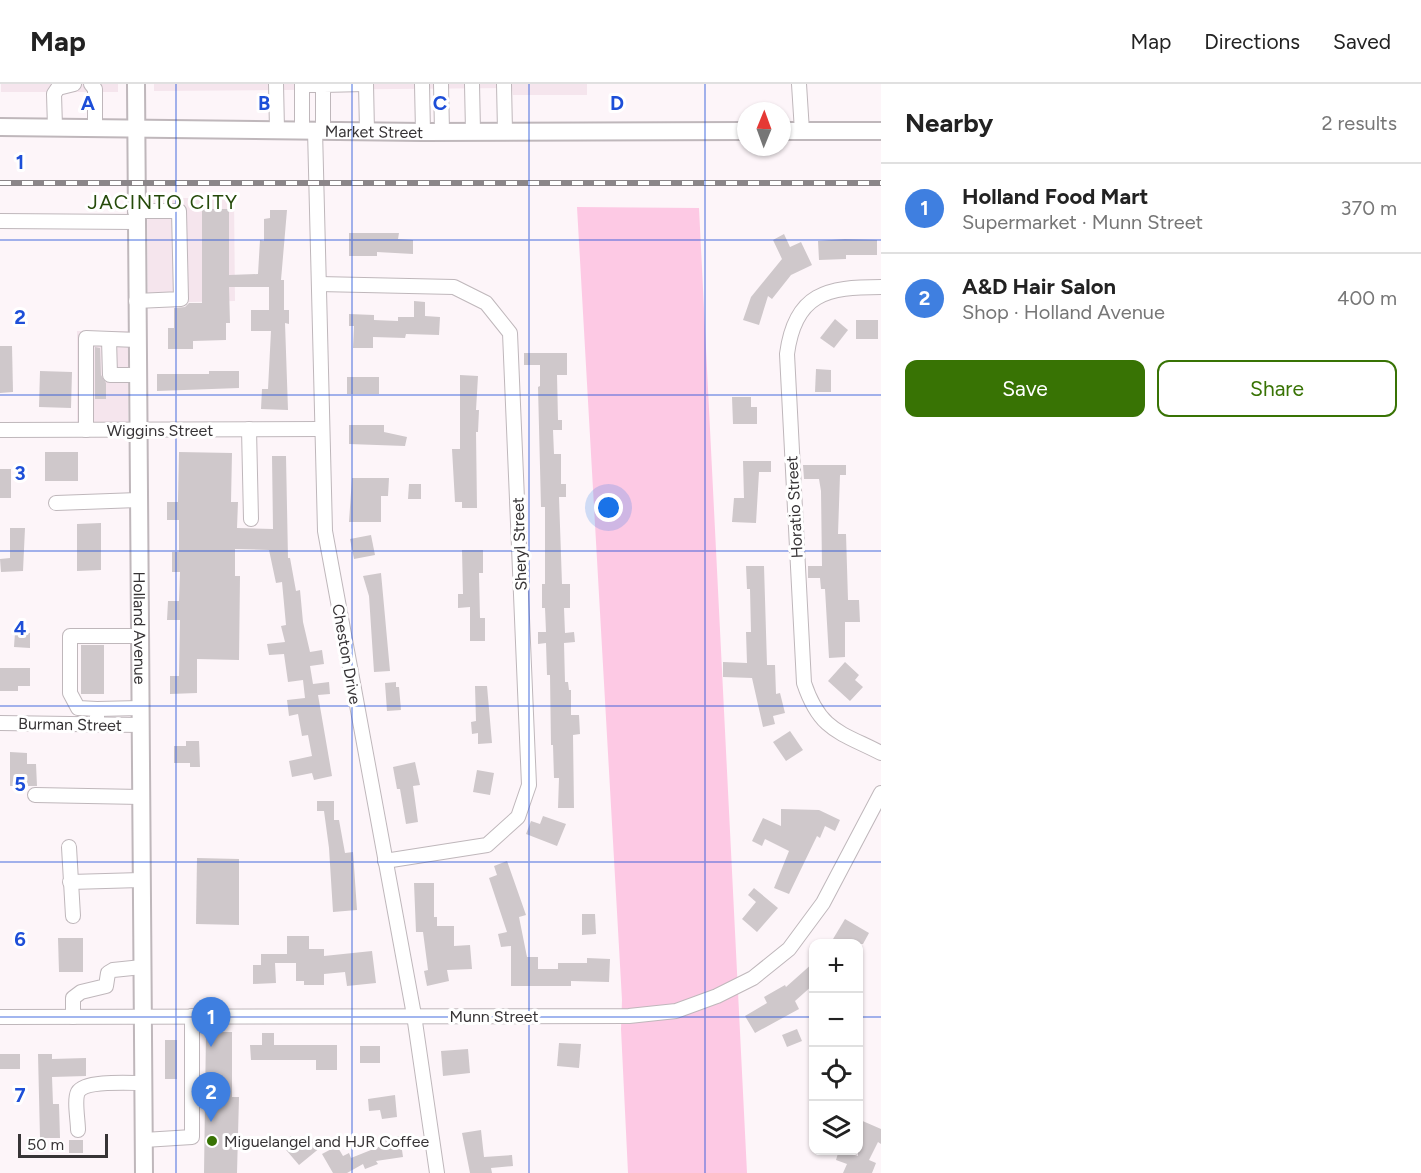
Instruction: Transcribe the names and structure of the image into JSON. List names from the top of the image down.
{
  "streets": {
    "main road": ["Market Street", "Holland Avenue"],
    "street": [
      "Wiggins Street",
      "Horatio Street",
      "Sheryl Street",
      "Cheston Drive",
      "Burman Street",
      "Munn Street"
    ]
  },
  "crossings": [
    ["Market Street", "Holland Avenue"],
    ["Market Street", "Cheston Drive"],
    ["Wiggins Street", "Holland Avenue"],
    ["Wiggins Street", "Cheston Drive"],
    ["Sheryl Street", "Cheston Drive"],
    ["Holland Avenue", "Burman Street"],
    ["Holland Avenue", "Munn Street"],
    ["Cheston Drive", "Munn Street"]
  ],
  "districts": ["JACINTO CITY"],
  "places": ["Miguelangel and HJR Coffee"],
  "scale_bar": "50 m",
  "north": "top",
  "page": {
    "header": "Map",
    "nav": ["Map", "Directions", "Saved"],
    "heading": ["Nearby", "2 results"],
    "list": [
      {
        "mark": "1",
        "name": "Holland Food Mart",
        "note": "Supermarket · Munn Street",
        "value": "370 m"
      },
      {
        "mark": "2",
        "name": "A&D Hair Salon",
        "note": "Shop · Holland Avenue",
        "value": "400 m"
      }
    ],
    "buttons": ["Save", "Share"],
    "map_buttons": ["+", "−"],
    "pins": ["1", "2"],
    "scale": "50 m"
  },
  "grid": {
    "columns": [
      "A",
      "B",
      "C",
      "D"
    ],
    "rows": [
      "1",
      "2",
      "3",
      "4",
      "5",
      "6",
      "7"
    ]
  }
}
